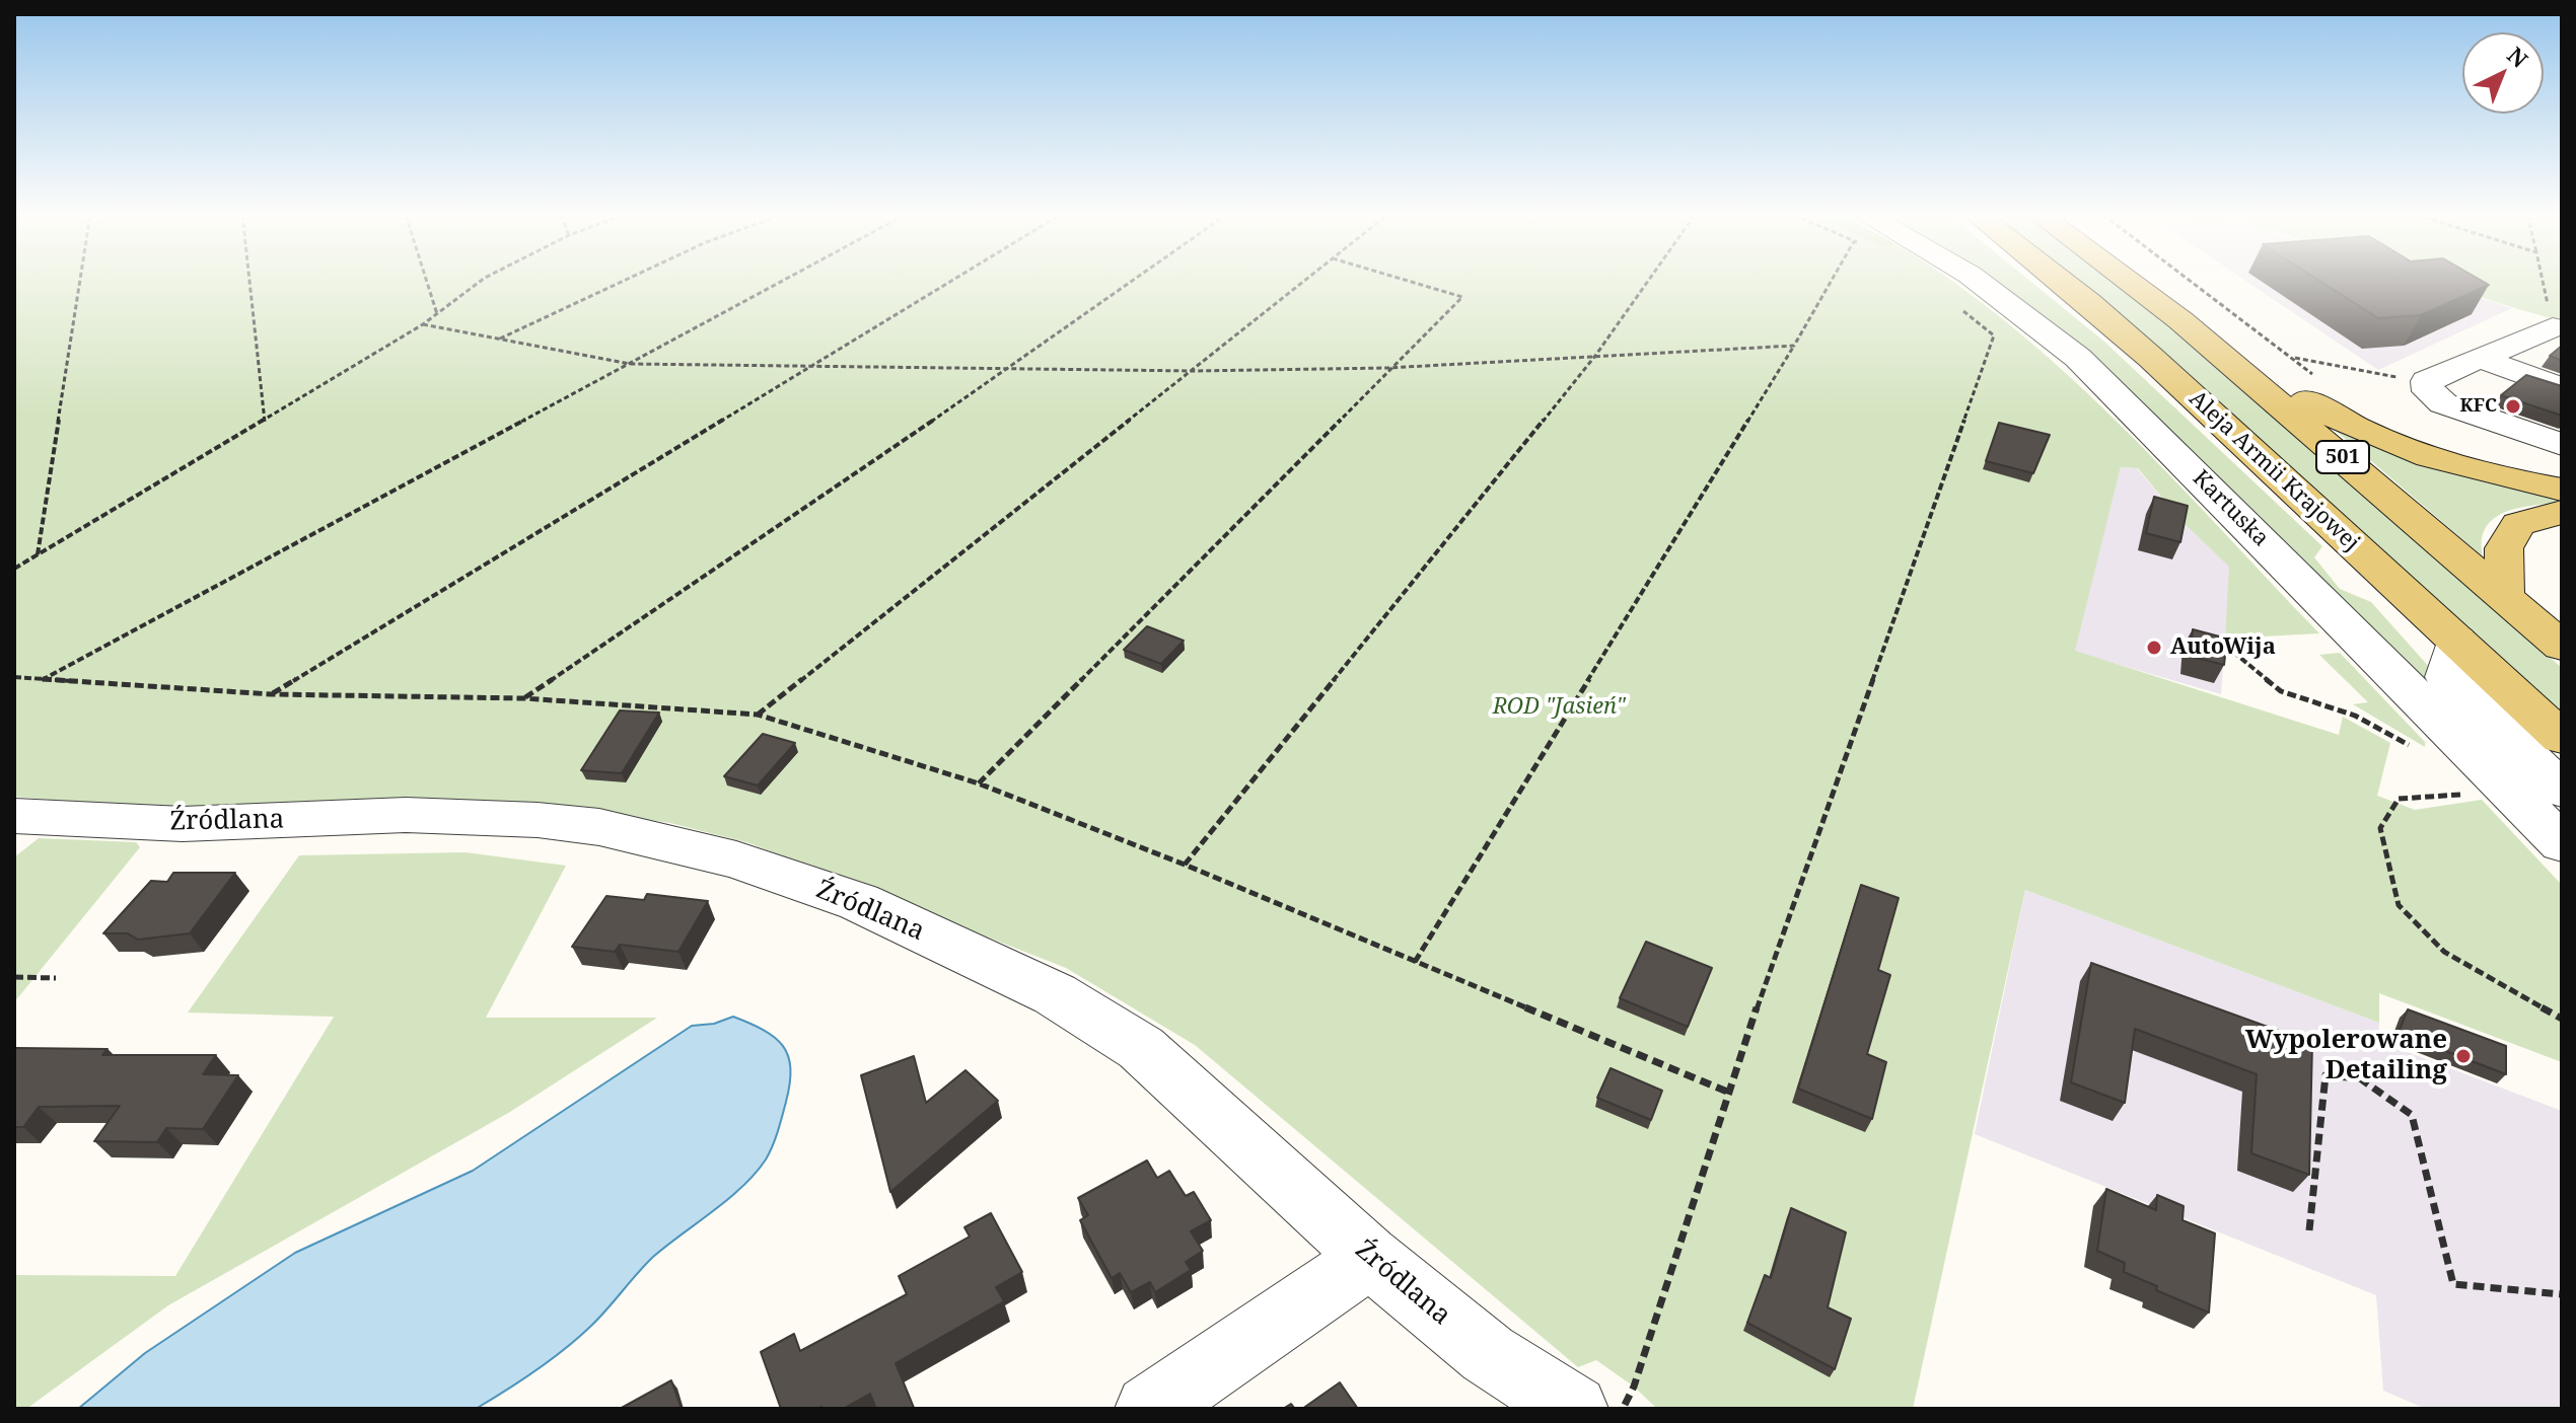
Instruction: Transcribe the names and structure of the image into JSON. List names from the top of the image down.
{
  "streets": {
    "main road": ["501", "Aleja Armii Krajowej"],
    "street": ["Kartuska", "Źródlana"]
  },
  "parks": ["ROD \"Jasień\""],
  "places": ["KFC", "AutoWija", "Wypolerowane Detailing"],
  "north": "top right"
}
